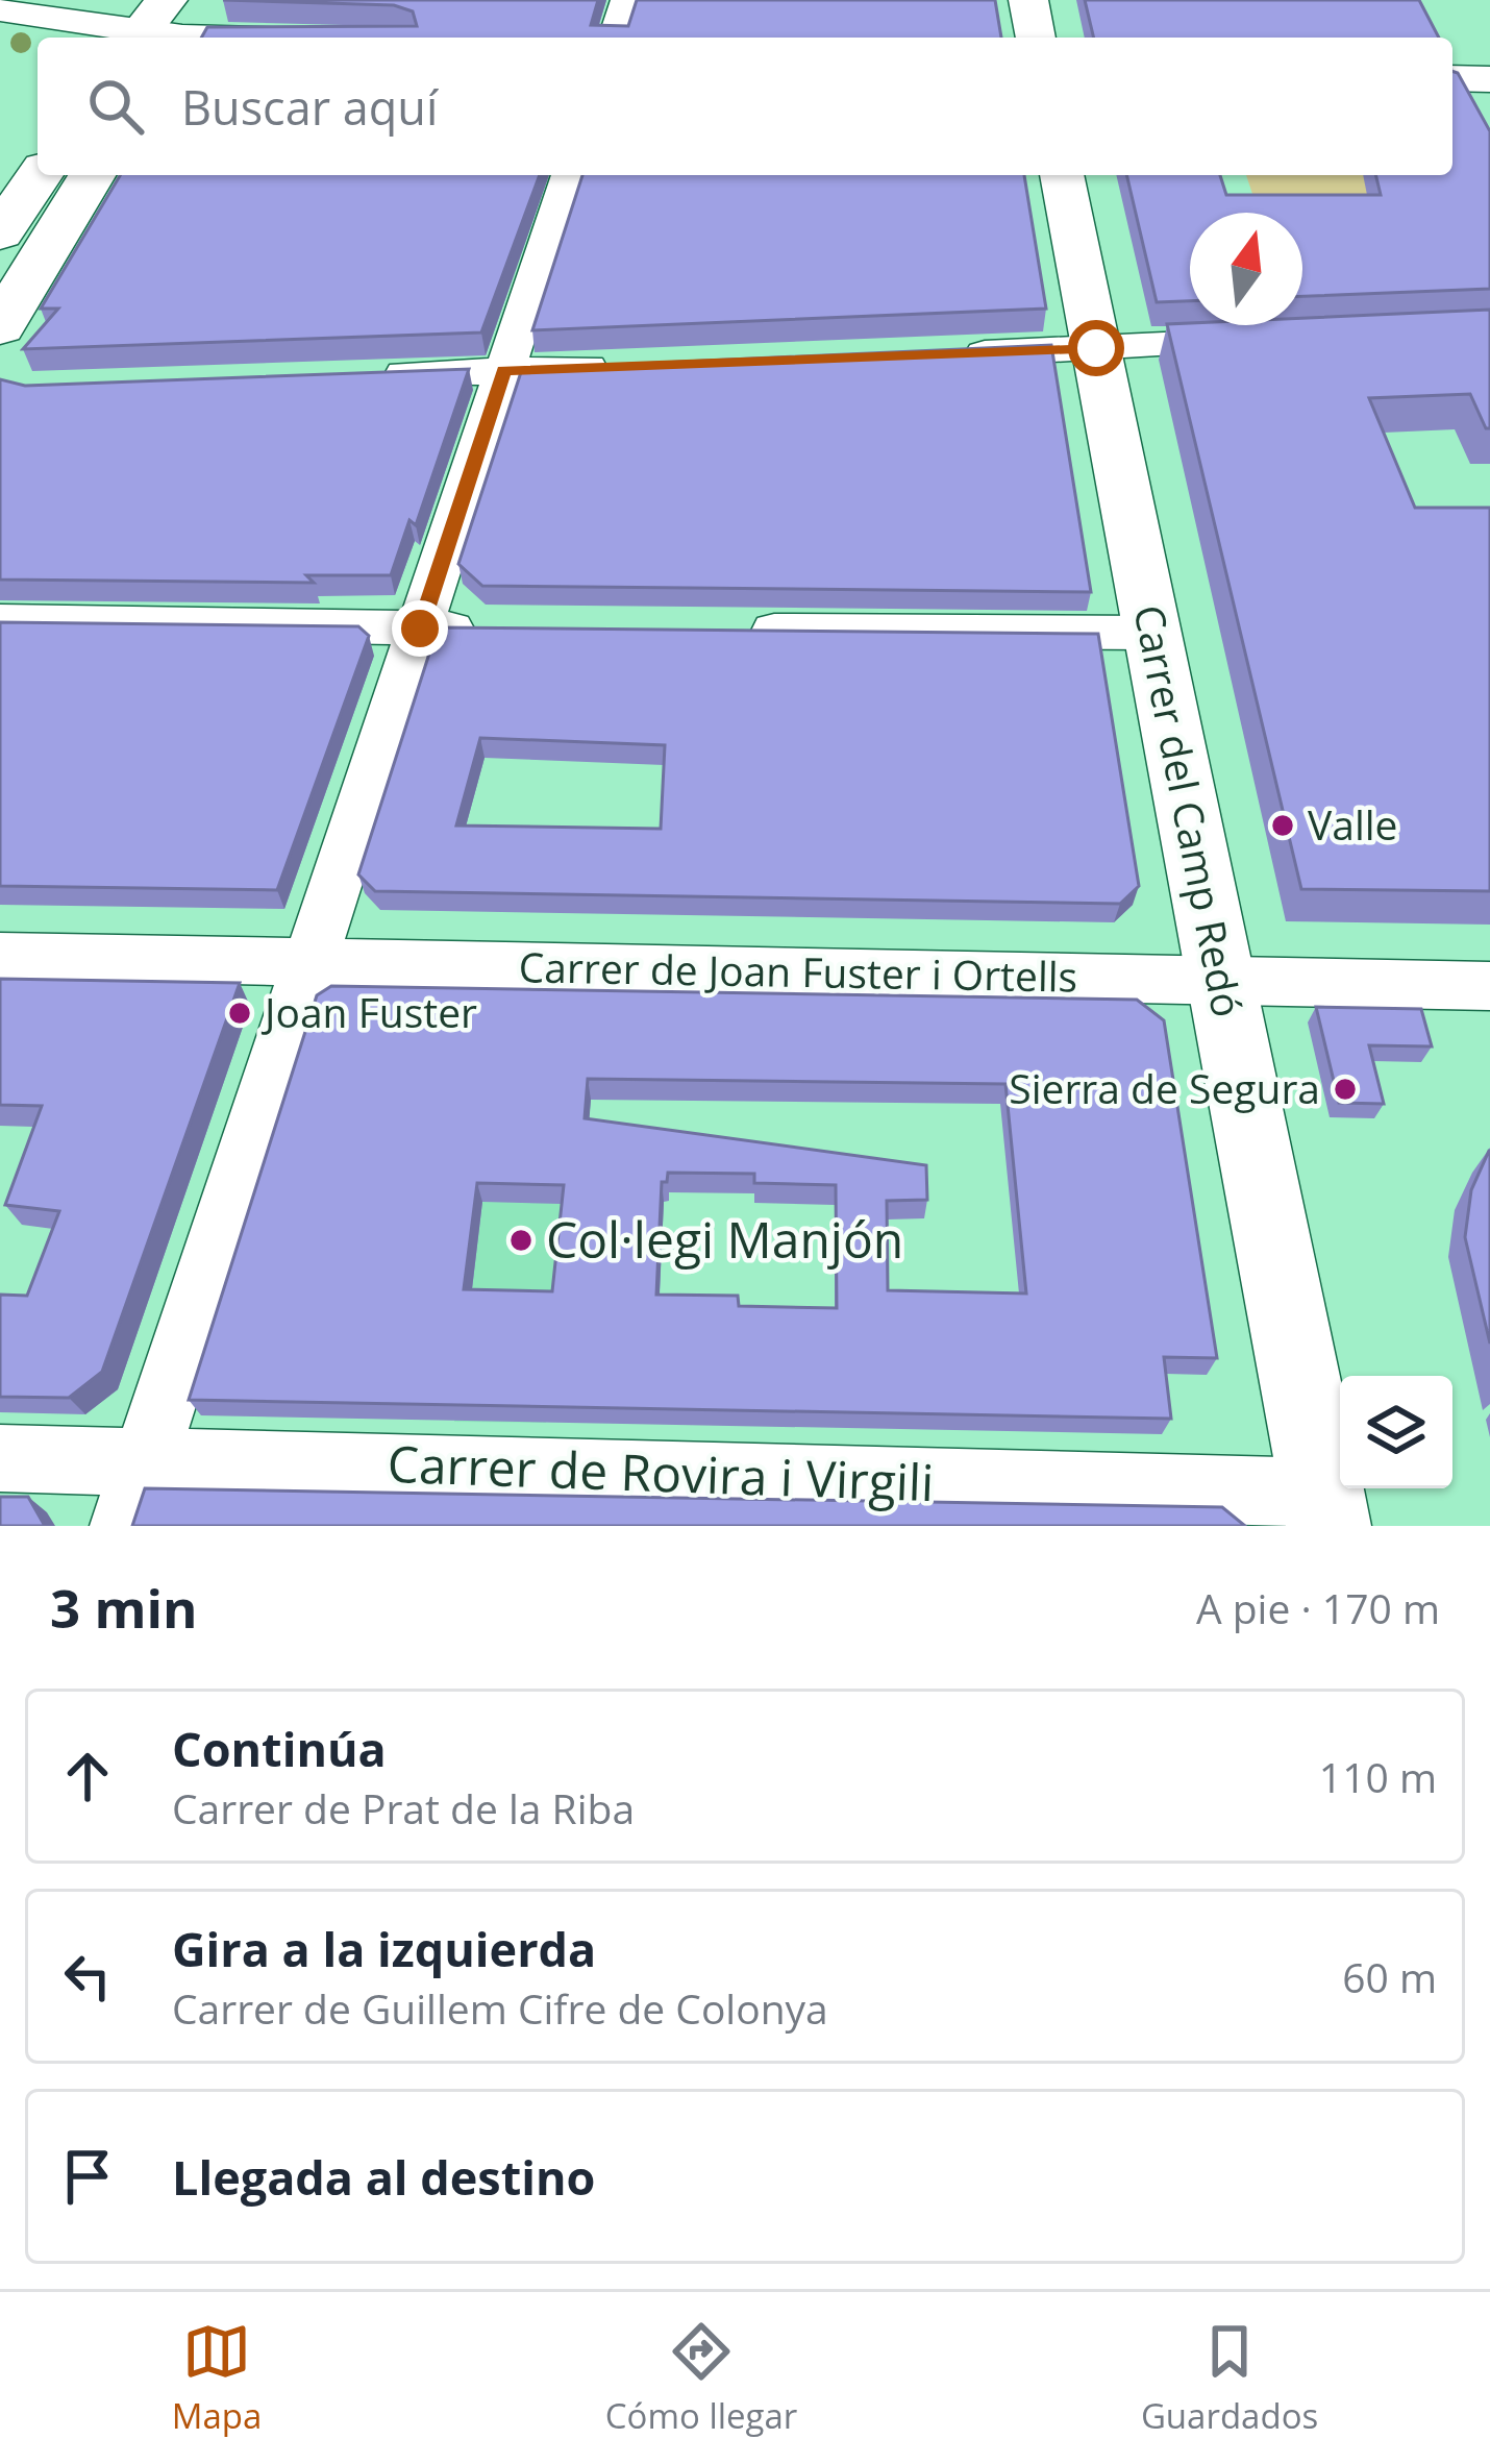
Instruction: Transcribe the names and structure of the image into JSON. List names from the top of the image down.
{
  "streets": {
    "street": ["Carrer del Camp Redó", "Carrer de Joan Fuster i Ortells", "Carrer de Rovira i Virgili"]
  },
  "crossings": [
    ["Carrer del Camp Redó", "Carrer de Joan Fuster i Ortells"],
    ["Carrer del Camp Redó", "Carrer de Rovira i Virgili"]
  ],
  "places": [
    "Valle",
    "Joan Fuster",
    "Sierra de Segura",
    "Col·legi Manjón"
  ],
  "north": "top",
  "page": {
    "search": "Buscar aquí",
    "heading": ["3 min", "A pie · 170 m"],
    "list": [
      ["Continúa", "Carrer de Prat de la Riba", "110 m"],
      ["Gira a la izquierda", "Carrer de Guillem Cifre de Colonya", "60 m"],
      "Llegada al destino"
    ],
    "nav": ["Mapa", "Cómo llegar", "Guardados"]
  }
}
